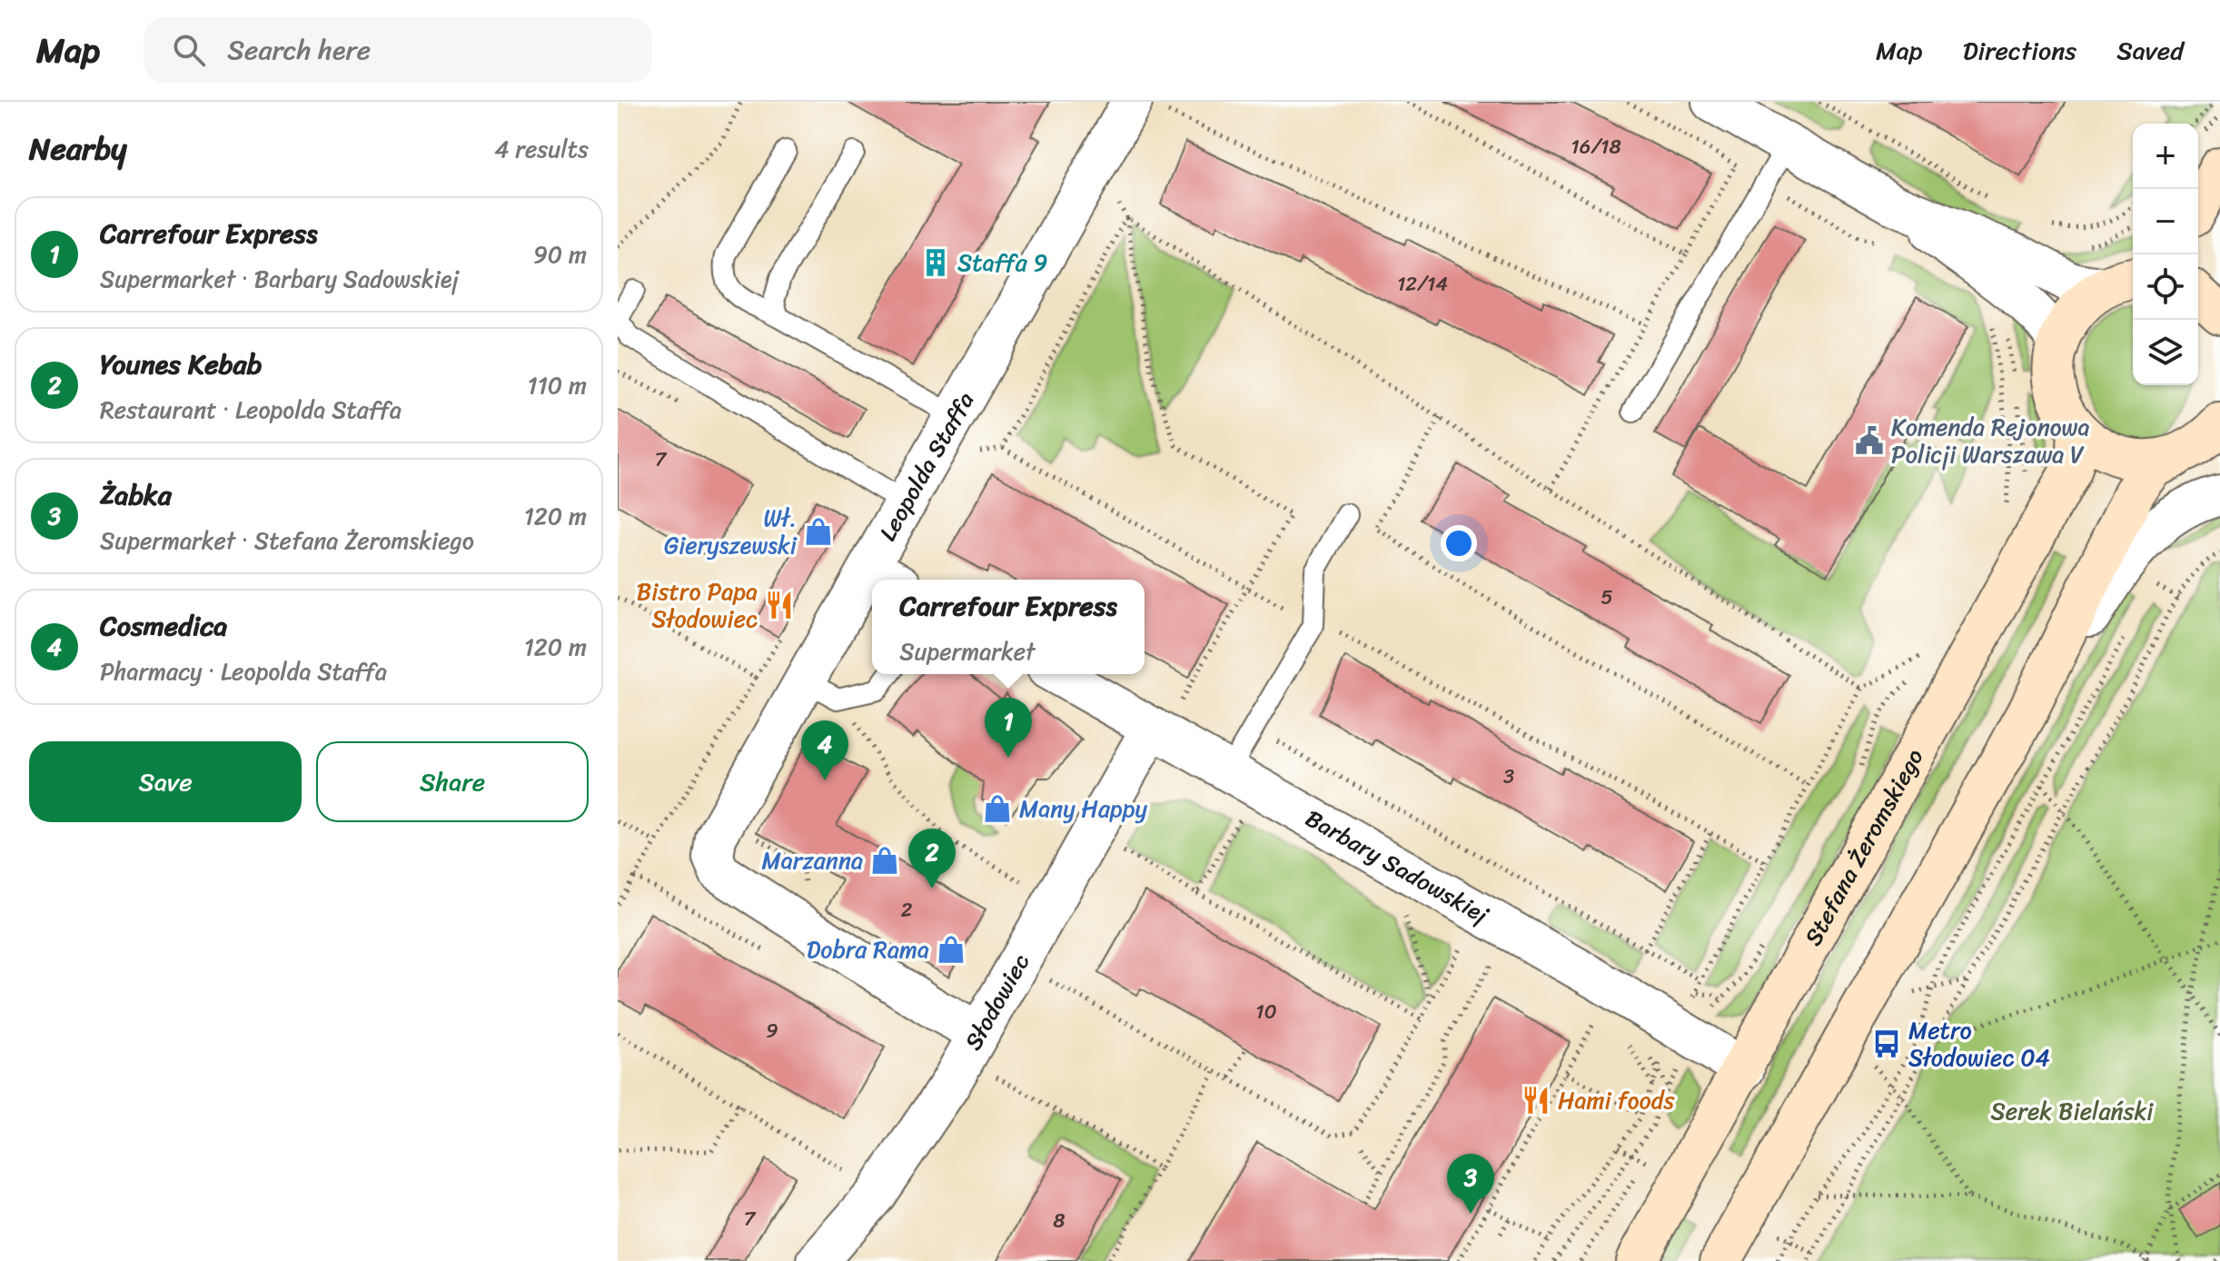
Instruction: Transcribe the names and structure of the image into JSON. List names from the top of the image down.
{
  "streets": {
    "main road": ["Stefana Żeromskiego"],
    "street": ["Leopolda Staffa", "Barbary Sadowskiej", "Słodowiec"]
  },
  "crossings": [
    ["Leopolda Staffa", "Słodowiec"],
    ["Stefana Żeromskiego", "Barbary Sadowskiej"],
    ["Barbary Sadowskiej", "Słodowiec"]
  ],
  "parks": ["Serek Bielański"],
  "places": {
    "building": ["Staffa 9"],
    "public building": ["Komenda Rejonowa Policji Warszawa V"],
    "shop": [
      "Wł. Gieryszewski",
      "Many Happy",
      "Marzanna",
      "Dobra Rama"
    ],
    "restaurant": ["Bistro Papa Słodowiec", "Hami foods"],
    "bus stop": ["Metro Słodowiec 04"]
  },
  "house_numbers": [
    "16/18",
    "12/14",
    "7",
    "5",
    "3",
    "2",
    "10",
    "9",
    "7",
    "8"
  ],
  "page": {
    "header": "Map",
    "search": "Search here",
    "nav": ["Map", "Directions", "Saved"],
    "heading": ["Nearby", "4 results"],
    "map_buttons": ["+", "−"],
    "list": [
      {
        "mark": "1",
        "name": "Carrefour Express",
        "note": "Supermarket · Barbary Sadowskiej",
        "value": "90 m"
      },
      {
        "mark": "2",
        "name": "Younes Kebab",
        "note": "Restaurant · Leopolda Staffa",
        "value": "110 m"
      },
      {
        "mark": "3",
        "name": "Żabka",
        "note": "Supermarket · Stefana Żeromskiego",
        "value": "120 m"
      },
      {
        "mark": "4",
        "name": "Cosmedica",
        "note": "Pharmacy · Leopolda Staffa",
        "value": "120 m"
      }
    ],
    "popup": ["Carrefour Express", "Supermarket"],
    "pins": [
      "1",
      "4",
      "2",
      "3"
    ],
    "buttons": ["Save", "Share"]
  }
}
